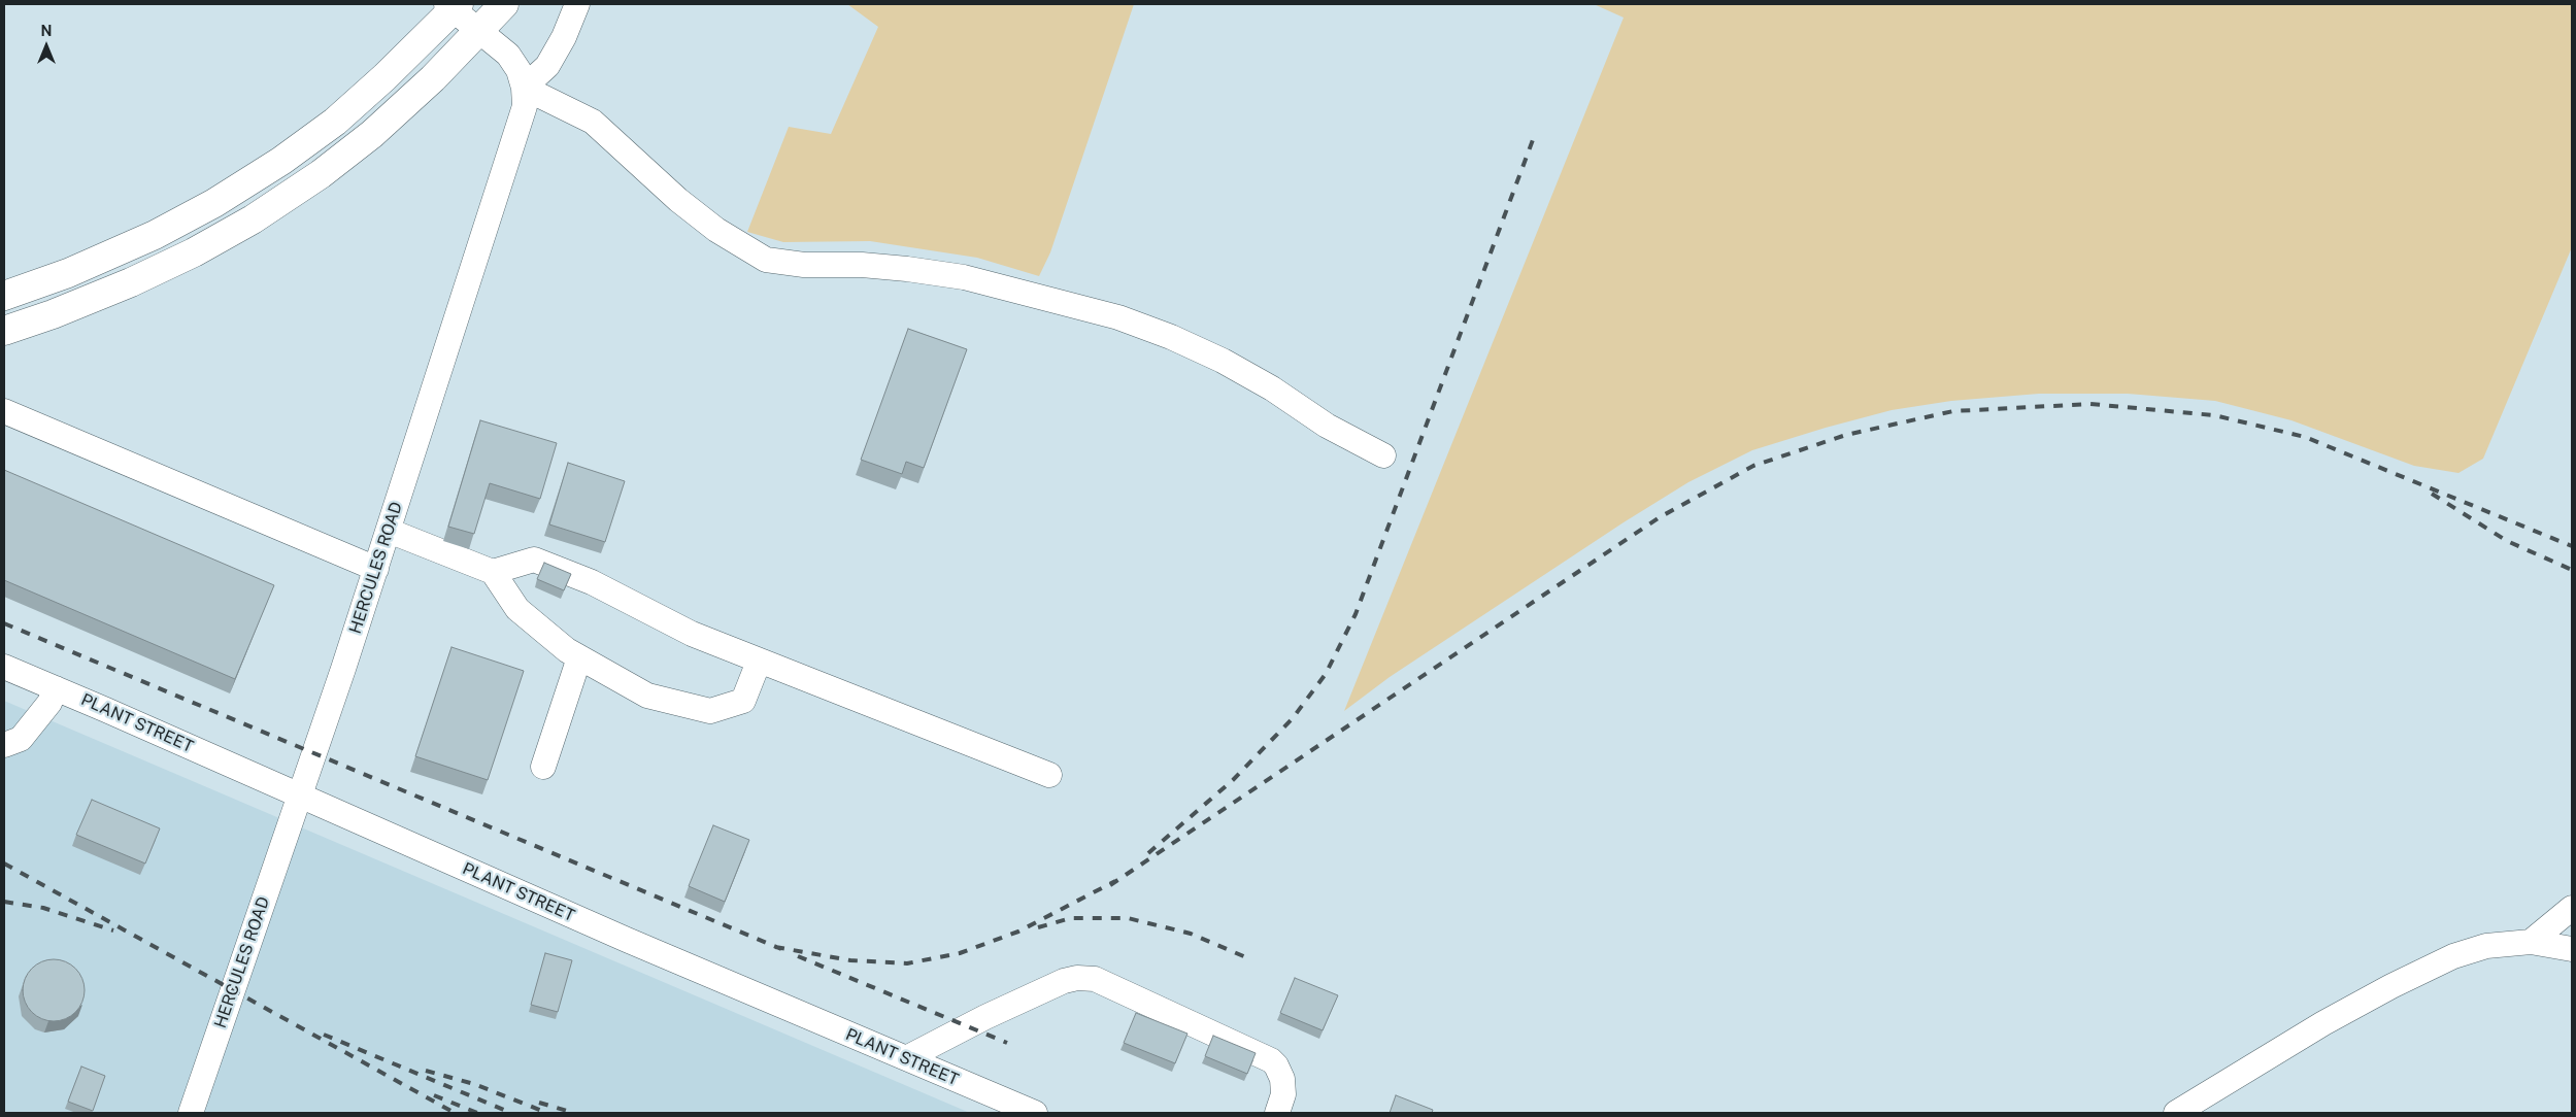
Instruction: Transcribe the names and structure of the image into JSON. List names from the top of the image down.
{
  "streets": {
    "street": ["HERCULES ROAD", "PLANT STREET"]
  },
  "crossings": [
    ["HERCULES ROAD", "PLANT STREET"]
  ],
  "north": "top"
}
